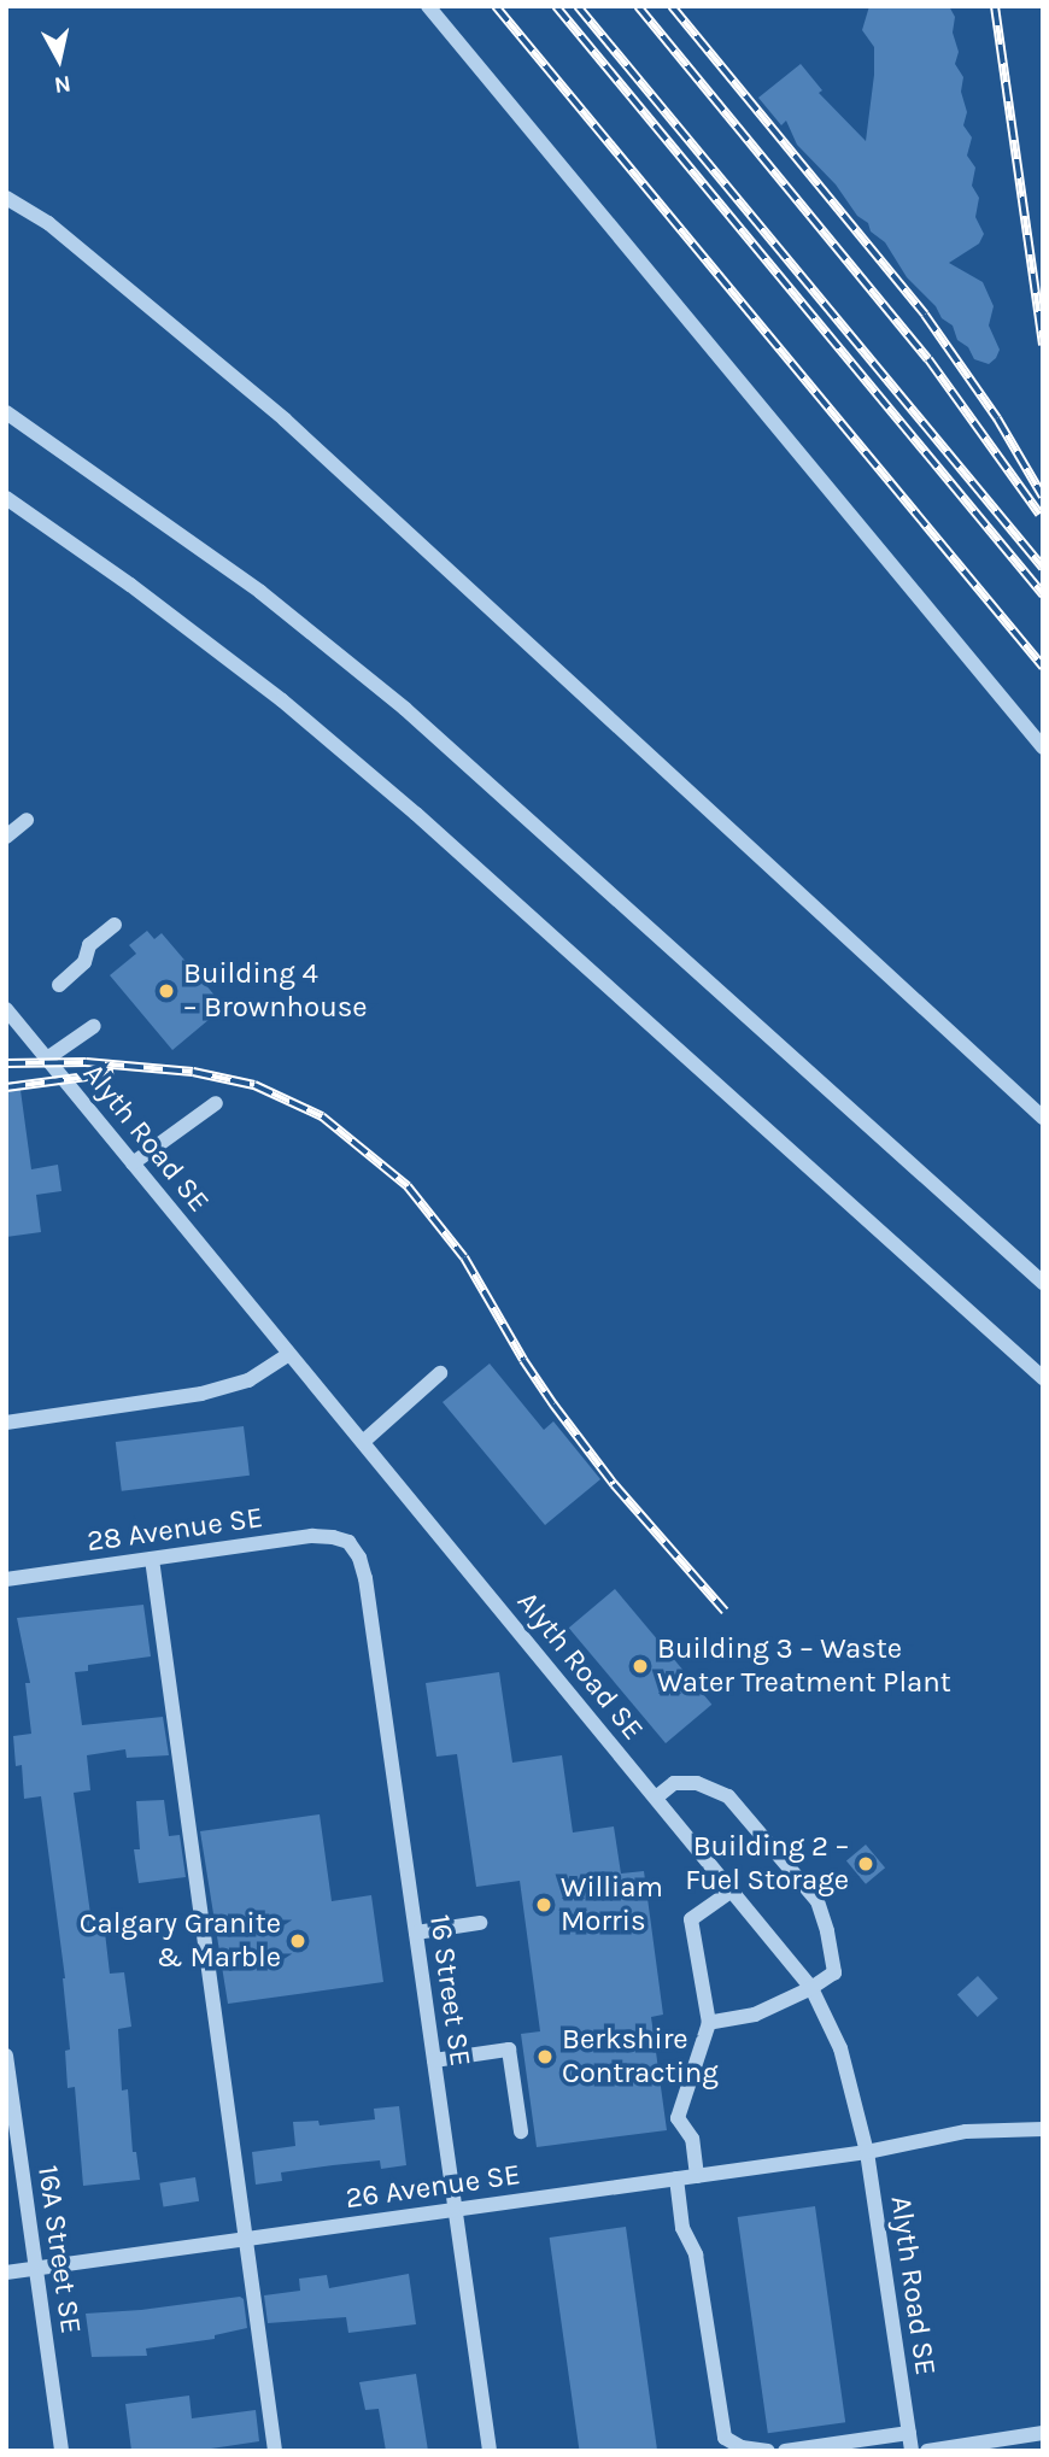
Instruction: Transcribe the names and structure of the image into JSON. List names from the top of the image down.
{
  "streets": {
    "street": [
      "Alyth Road SE",
      "28 Avenue SE",
      "16 Street SE",
      "26 Avenue SE",
      "16A Street SE"
    ]
  },
  "crossings": [
    ["Alyth Road SE", "26 Avenue SE"],
    ["28 Avenue SE", "16 Street SE"],
    ["16 Street SE", "26 Avenue SE"],
    ["26 Avenue SE", "16A Street SE"]
  ],
  "places": [
    "Building 4 – Brownhouse",
    "Building 3 – Waste Water Treatment Plant",
    "Building 2 – Fuel Storage",
    "William Morris",
    "Calgary Granite & Marble",
    "Berkshire Contracting"
  ],
  "north": "bottom"
}
